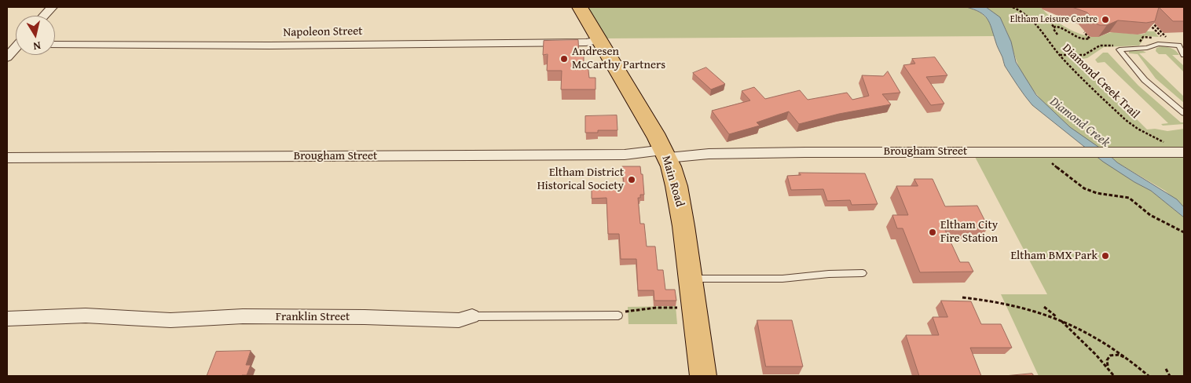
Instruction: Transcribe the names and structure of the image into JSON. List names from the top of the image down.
{
  "streets": {
    "main road": ["Main Road"],
    "street": ["Napoleon Street", "Brougham Street", "Franklin Street"],
    "path": ["Diamond Creek Trail"]
  },
  "crossings": [
    ["Napoleon Street", "Main Road"],
    ["Brougham Street", "Main Road"]
  ],
  "water": ["Diamond Creek"],
  "places": [
    "Eltham Leisure Centre",
    "Andresen McCarthy Partners",
    "Eltham District Historical Society",
    "Eltham City Fire Station",
    "Eltham BMX Park"
  ],
  "north": "bottom"
}
